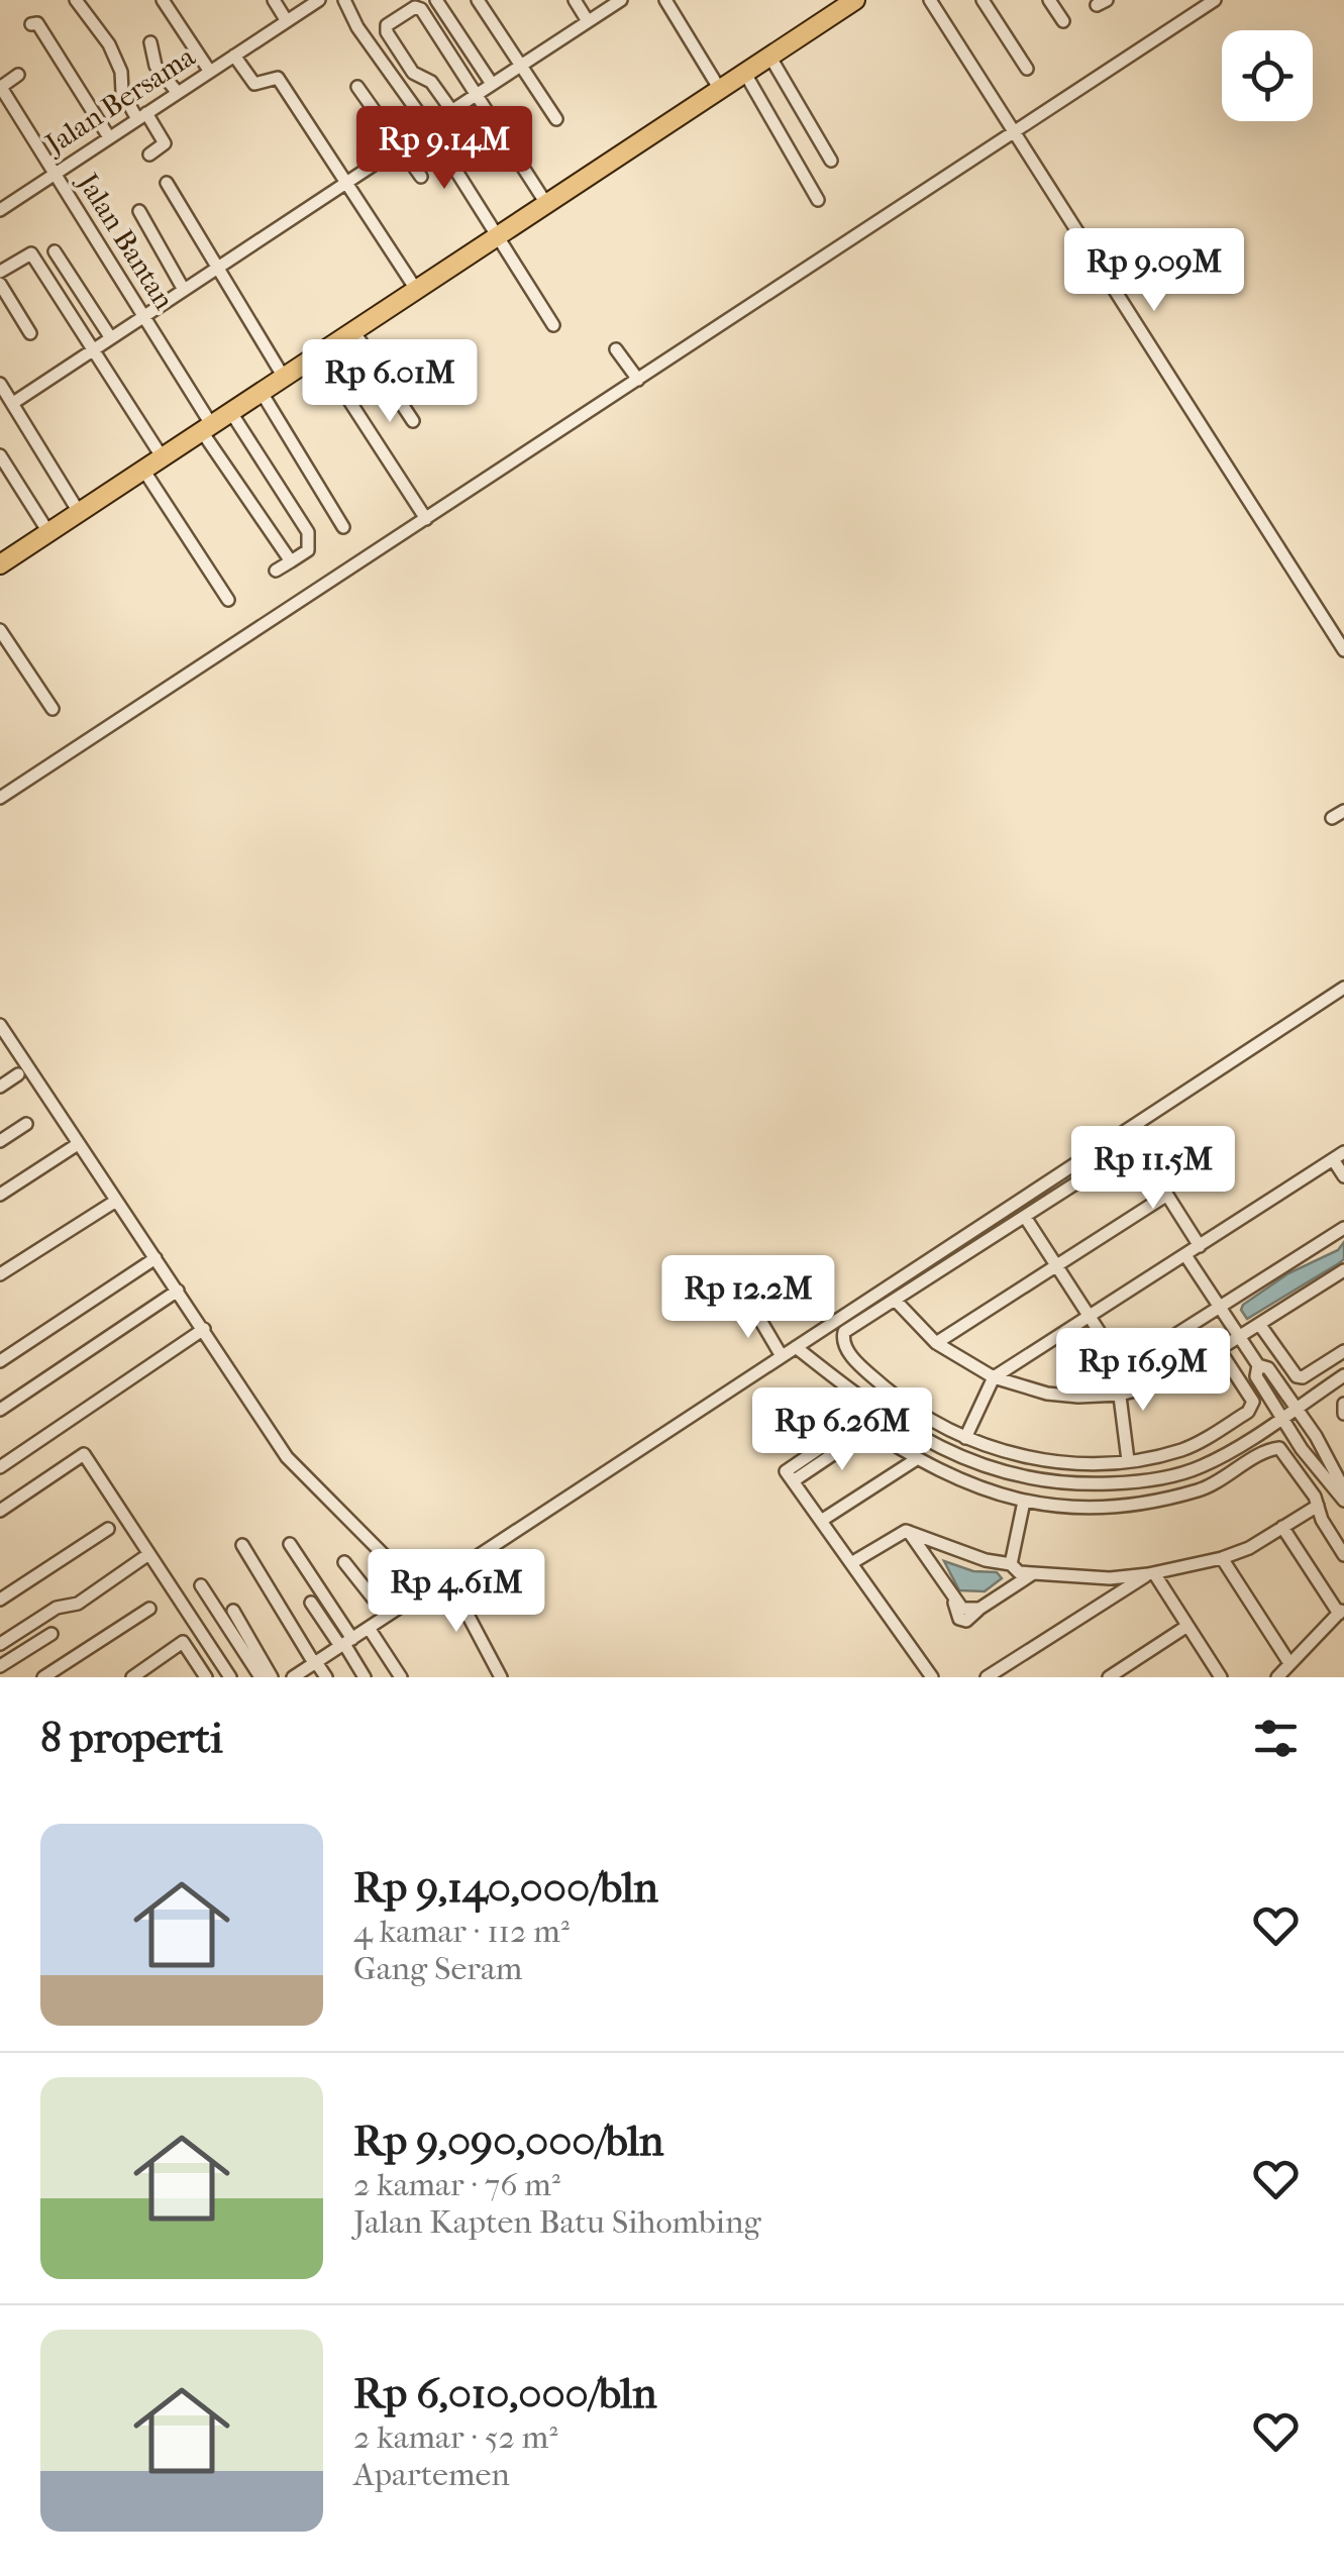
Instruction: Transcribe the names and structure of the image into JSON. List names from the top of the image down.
{
  "streets": {
    "street": ["Jalan Bersama", "Jalan Bantan"]
  },
  "crossings": [
    ["Jalan Bersama", "Jalan Bantan"]
  ],
  "page": {
    "price": [
      "Rp 9.14M",
      "Rp 9.09M",
      "Rp 6.01M",
      "Rp 11.5M",
      "Rp 12.2M",
      "Rp 16.9M",
      "Rp 6.26M",
      "Rp 4.61M"
    ],
    "heading": "8 properti",
    "list": [
      {
        "name": "Rp 9,140,000/bln",
        "note": "4 kamar · 112 m² · Gang Seram"
      },
      {
        "name": "Rp 9,090,000/bln",
        "note": "2 kamar · 76 m² · Jalan Kapten Batu Sihombing"
      },
      {
        "name": "Rp 6,010,000/bln",
        "note": "2 kamar · 52 m² · Apartemen"
      }
    ]
  }
}
